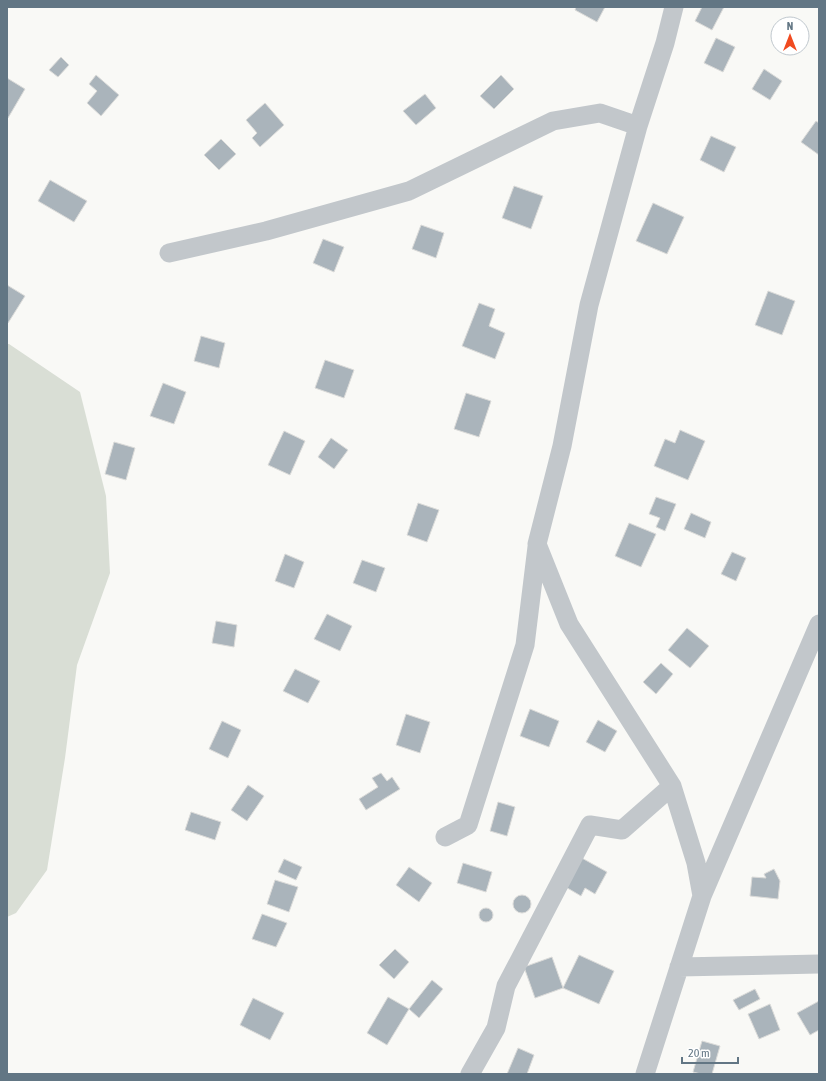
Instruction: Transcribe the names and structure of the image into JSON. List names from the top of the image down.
{
  "scale_bar": "20 m",
  "north": "top"
}
